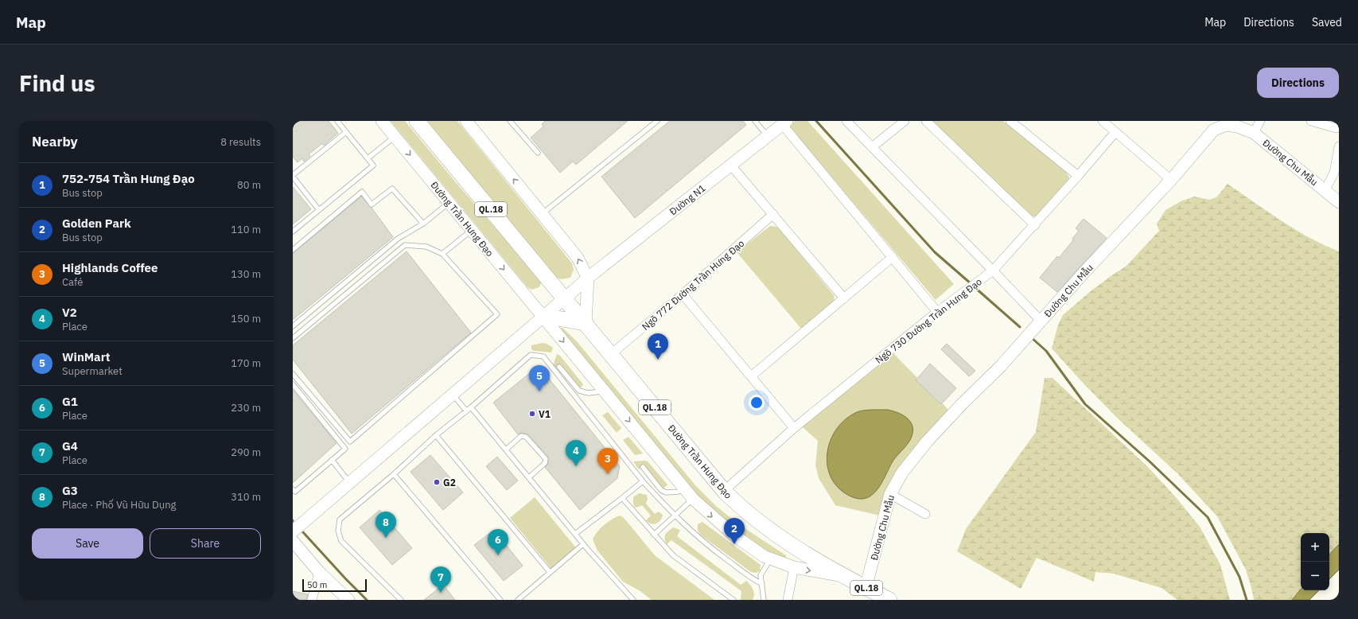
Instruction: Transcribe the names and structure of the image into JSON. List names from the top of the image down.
{
  "streets": {
    "highway": ["QL.18", "Đường Trần Hưng Đạo"],
    "street": [
      "Đường Chu Mẫu",
      "Đường N1",
      "Ngõ 772 Đường Trần Hưng Đạo",
      "Ngõ 730 Đường Trần Hưng Đạo"
    ]
  },
  "crossings": [
    ["Đường Chu Mẫu", "Đường Trần Hưng Đạo"],
    ["Đường N1", "Đường Trần Hưng Đạo"],
    ["Đường Trần Hưng Đạo", "Ngõ 772 Đường Trần Hưng Đạo"],
    ["Đường Trần Hưng Đạo", "Ngõ 730 Đường Trần Hưng Đạo"]
  ],
  "one_way": ["Đường Trần Hưng Đạo"],
  "places": ["V1", "G2"],
  "scale_bar": "50 m",
  "page": {
    "header": "Map",
    "nav": ["Map", "Directions", "Saved"],
    "buttons": [
      "Directions",
      ["Save", "Share"]
    ],
    "title": "Find us",
    "heading": ["Nearby", "8 results"],
    "list": [
      {
        "mark": "1",
        "name": "752-754 Trần Hưng Đạo",
        "note": "Bus stop",
        "value": "80 m"
      },
      {
        "mark": "2",
        "name": "Golden Park",
        "note": "Bus stop",
        "value": "110 m"
      },
      {
        "mark": "3",
        "name": "Highlands Coffee",
        "note": "Café",
        "value": "130 m"
      },
      {
        "mark": "4",
        "name": "V2",
        "note": "Place",
        "value": "150 m"
      },
      {
        "mark": "5",
        "name": "WinMart",
        "note": "Supermarket",
        "value": "170 m"
      },
      {
        "mark": "6",
        "name": "G1",
        "note": "Place",
        "value": "230 m"
      },
      {
        "mark": "7",
        "name": "G4",
        "note": "Place",
        "value": "290 m"
      },
      {
        "mark": "8",
        "name": "G3",
        "note": "Place · Phố Vũ Hữu Dụng",
        "value": "310 m"
      }
    ],
    "pins": [
      "1",
      "5",
      "4",
      "3",
      "8",
      "2",
      "6",
      "7"
    ],
    "map_buttons": ["+", "−"],
    "scale": "50 m"
  }
}
